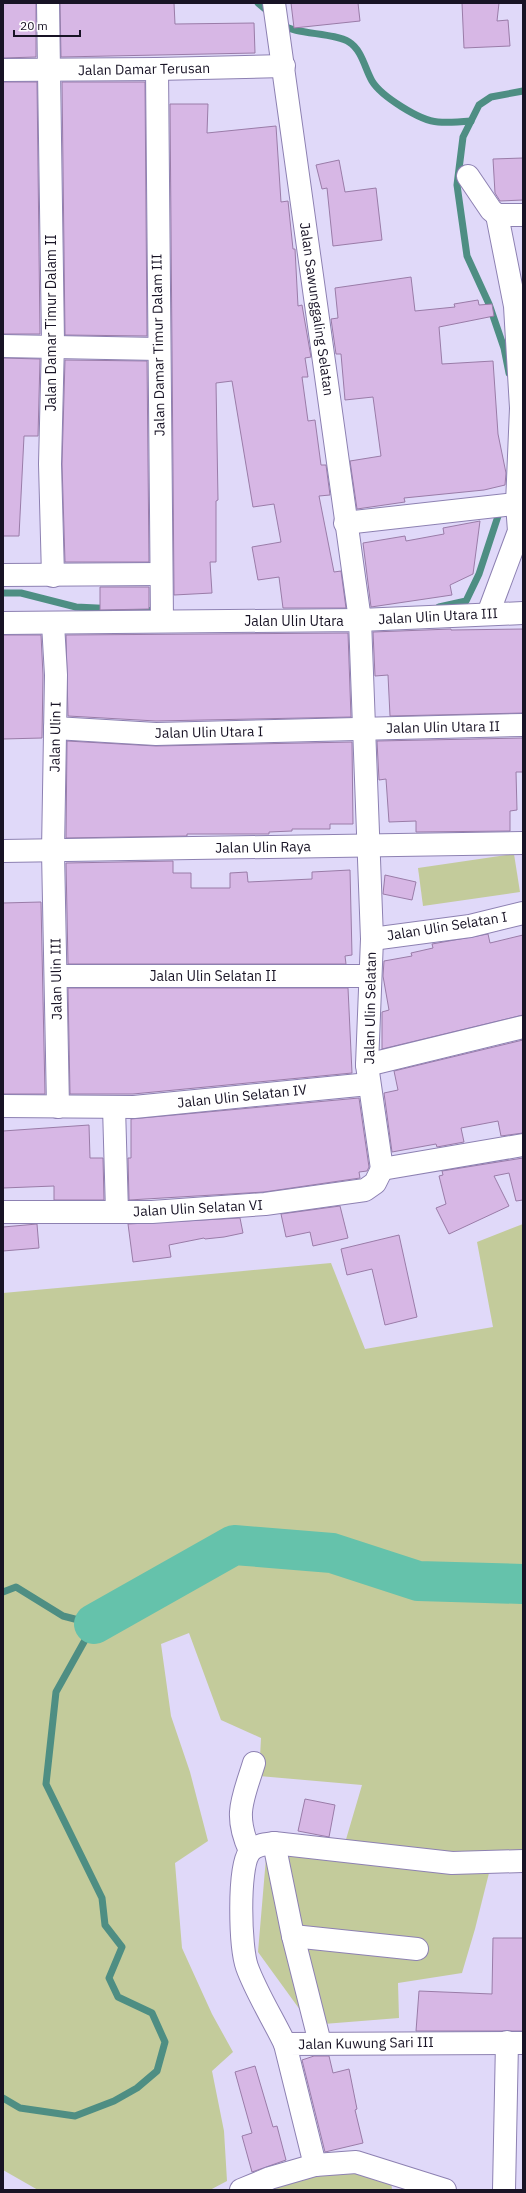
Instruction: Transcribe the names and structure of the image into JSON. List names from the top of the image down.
{
  "streets": {
    "street": [
      "Jalan Damar Terusan",
      "Jalan Sawunggaling Selatan",
      "Jalan Damar Timur Dalam II",
      "Jalan Damar Timur Dalam III",
      "Jalan Ulin Utara III",
      "Jalan Ulin Utara",
      "Jalan Ulin Utara II",
      "Jalan Ulin Utara I",
      "Jalan Ulin I",
      "Jalan Ulin Raya",
      "Jalan Ulin Selatan I",
      "Jalan Ulin Selatan II",
      "Jalan Ulin III",
      "Jalan Ulin Selatan",
      "Jalan Ulin Selatan IV",
      "Jalan Ulin Selatan VI",
      "Jalan Kuwung Sari III"
    ]
  },
  "crossings": [
    ["Jalan Damar Terusan", "Jalan Sawunggaling Selatan"],
    ["Jalan Damar Terusan", "Jalan Damar Timur Dalam II"],
    ["Jalan Damar Terusan", "Jalan Damar Timur Dalam III"],
    ["Jalan Sawunggaling Selatan", "Jalan Ulin Utara III"],
    ["Jalan Sawunggaling Selatan", "Jalan Ulin Utara"],
    ["Jalan Damar Timur Dalam III", "Jalan Ulin Utara"],
    ["Jalan Ulin Utara III", "Jalan Ulin Utara"],
    ["Jalan Ulin Utara", "Jalan Ulin Utara II"],
    ["Jalan Ulin Utara", "Jalan Ulin Utara I"],
    ["Jalan Ulin Utara", "Jalan Ulin I"],
    ["Jalan Ulin Utara", "Jalan Ulin Raya"],
    ["Jalan Ulin Utara", "Jalan Ulin Selatan"],
    ["Jalan Ulin Utara II", "Jalan Ulin Utara I"],
    ["Jalan Ulin Utara I", "Jalan Ulin I"],
    ["Jalan Ulin I", "Jalan Ulin Raya"],
    ["Jalan Ulin I", "Jalan Ulin III"],
    ["Jalan Ulin Raya", "Jalan Ulin III"],
    ["Jalan Ulin Raya", "Jalan Ulin Selatan"],
    ["Jalan Ulin Selatan I", "Jalan Ulin Selatan"],
    ["Jalan Ulin Selatan II", "Jalan Ulin III"],
    ["Jalan Ulin Selatan II", "Jalan Ulin Selatan"],
    ["Jalan Ulin III", "Jalan Ulin Selatan IV"],
    ["Jalan Ulin Selatan", "Jalan Ulin Selatan IV"],
    ["Jalan Ulin Selatan", "Jalan Ulin Selatan VI"]
  ],
  "scale_bar": "20 m"
}
